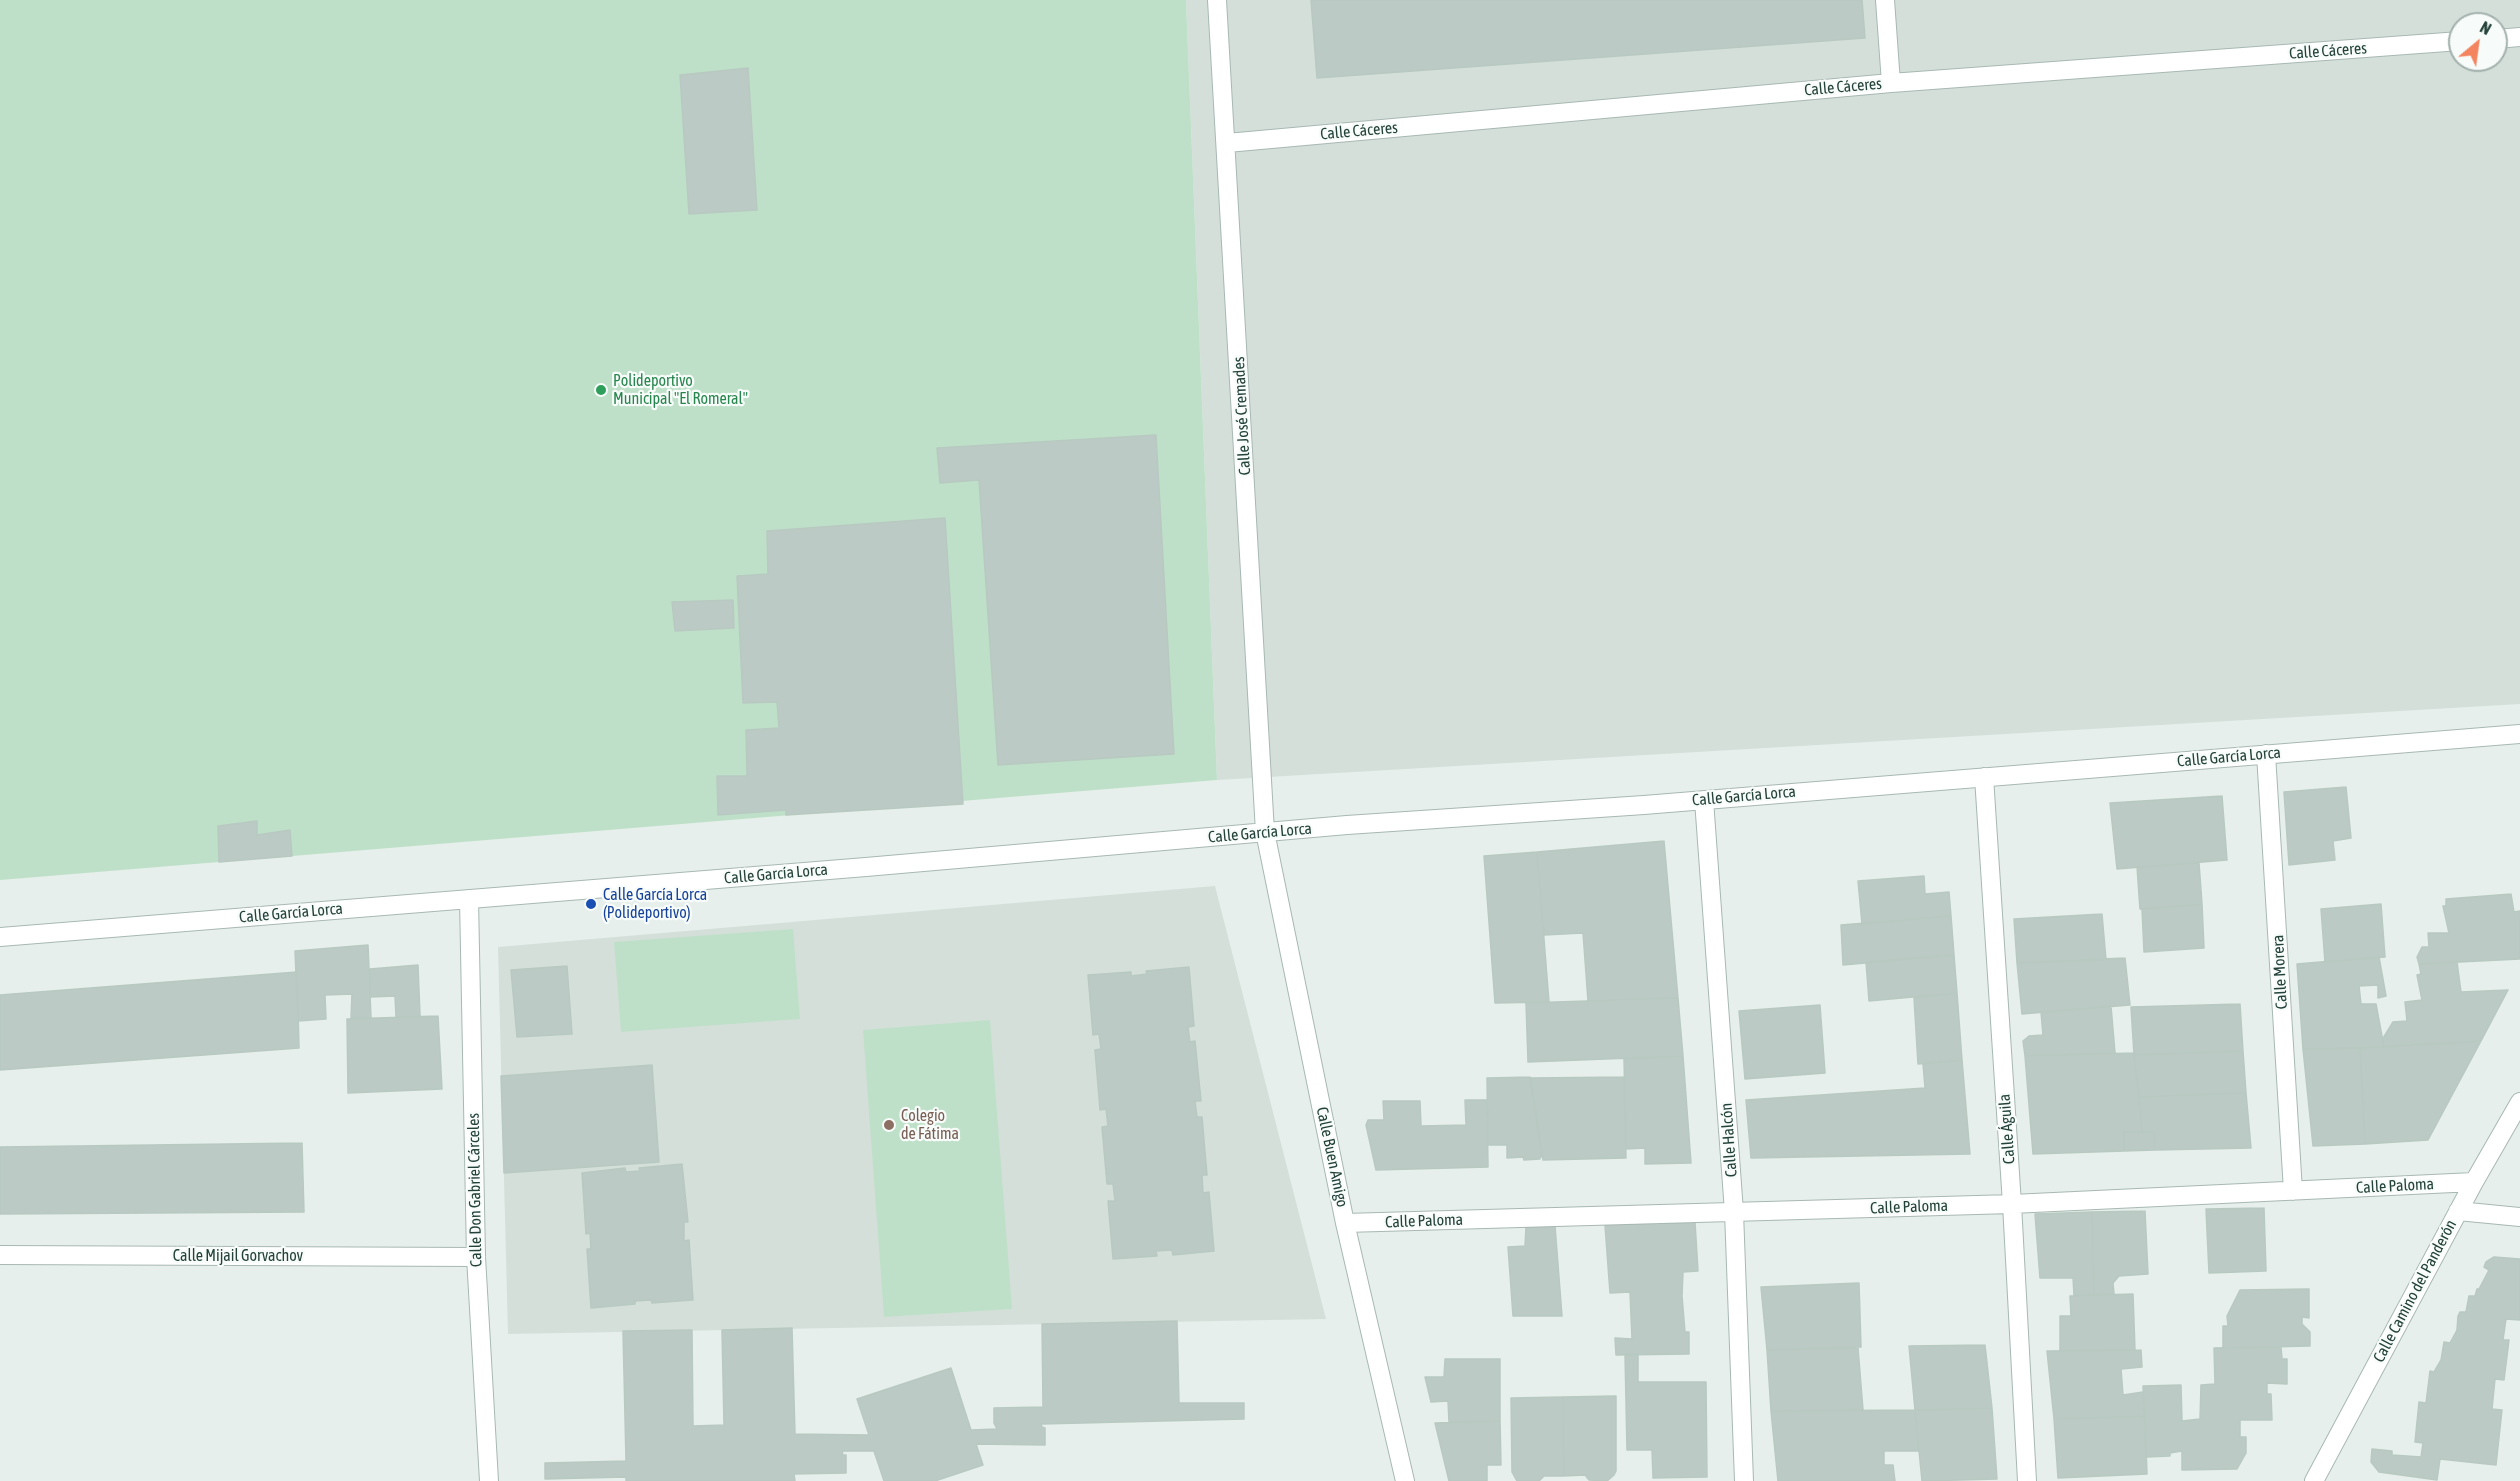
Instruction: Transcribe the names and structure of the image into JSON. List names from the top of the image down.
{
  "streets": {
    "street": [
      "Calle Cáceres",
      "Calle José Cremades",
      "Calle García Lorca",
      "Calle Morera",
      "Calle Águila",
      "Calle Halcón",
      "Calle Buen Amigo",
      "Calle Paloma",
      "Calle Don Gabriel Cárceles",
      "Calle Mijail Gorvachov",
      "Calle Camino del Panderón"
    ]
  },
  "crossings": [
    ["Calle Cáceres", "Calle José Cremades"],
    ["Calle José Cremades", "Calle García Lorca"],
    ["Calle José Cremades", "Calle Buen Amigo"],
    ["Calle García Lorca", "Calle Morera"],
    ["Calle García Lorca", "Calle Águila"],
    ["Calle García Lorca", "Calle Halcón"],
    ["Calle García Lorca", "Calle Buen Amigo"],
    ["Calle García Lorca", "Calle Don Gabriel Cárceles"],
    ["Calle Morera", "Calle Paloma"],
    ["Calle Águila", "Calle Paloma"],
    ["Calle Halcón", "Calle Paloma"],
    ["Calle Buen Amigo", "Calle Paloma"],
    ["Calle Paloma", "Calle Camino del Panderón"],
    ["Calle Don Gabriel Cárceles", "Calle Mijail Gorvachov"]
  ],
  "places": ["Polideportivo Municipal \"El Romeral\"", "Calle García Lorca (Polideportivo)", "Colegio de Fátima"],
  "north": "top right"
}
